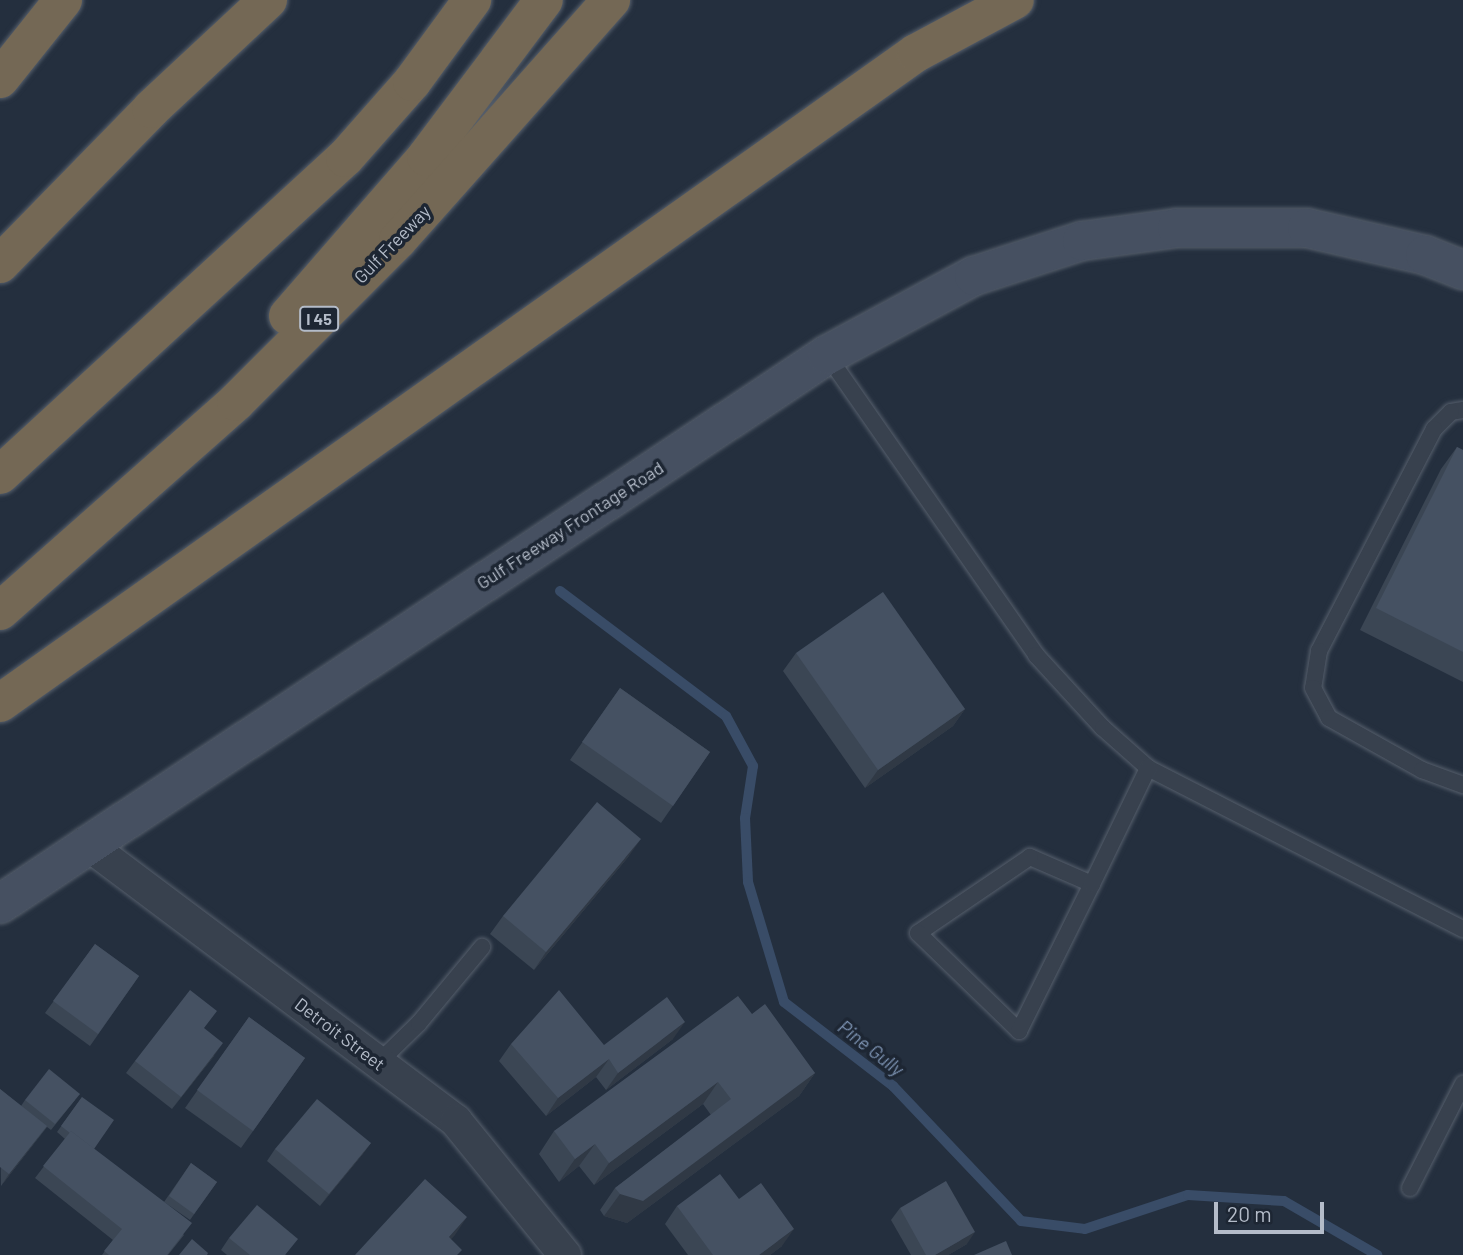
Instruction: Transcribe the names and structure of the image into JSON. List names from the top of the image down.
{
  "streets": {
    "highway": ["Gulf Freeway", "I 45"],
    "main road": ["Gulf Freeway Frontage Road"],
    "street": ["Detroit Street"]
  },
  "crossings": [
    ["Gulf Freeway Frontage Road", "Detroit Street"]
  ],
  "water": ["Pine Gully"],
  "scale_bar": "20 m"
}
